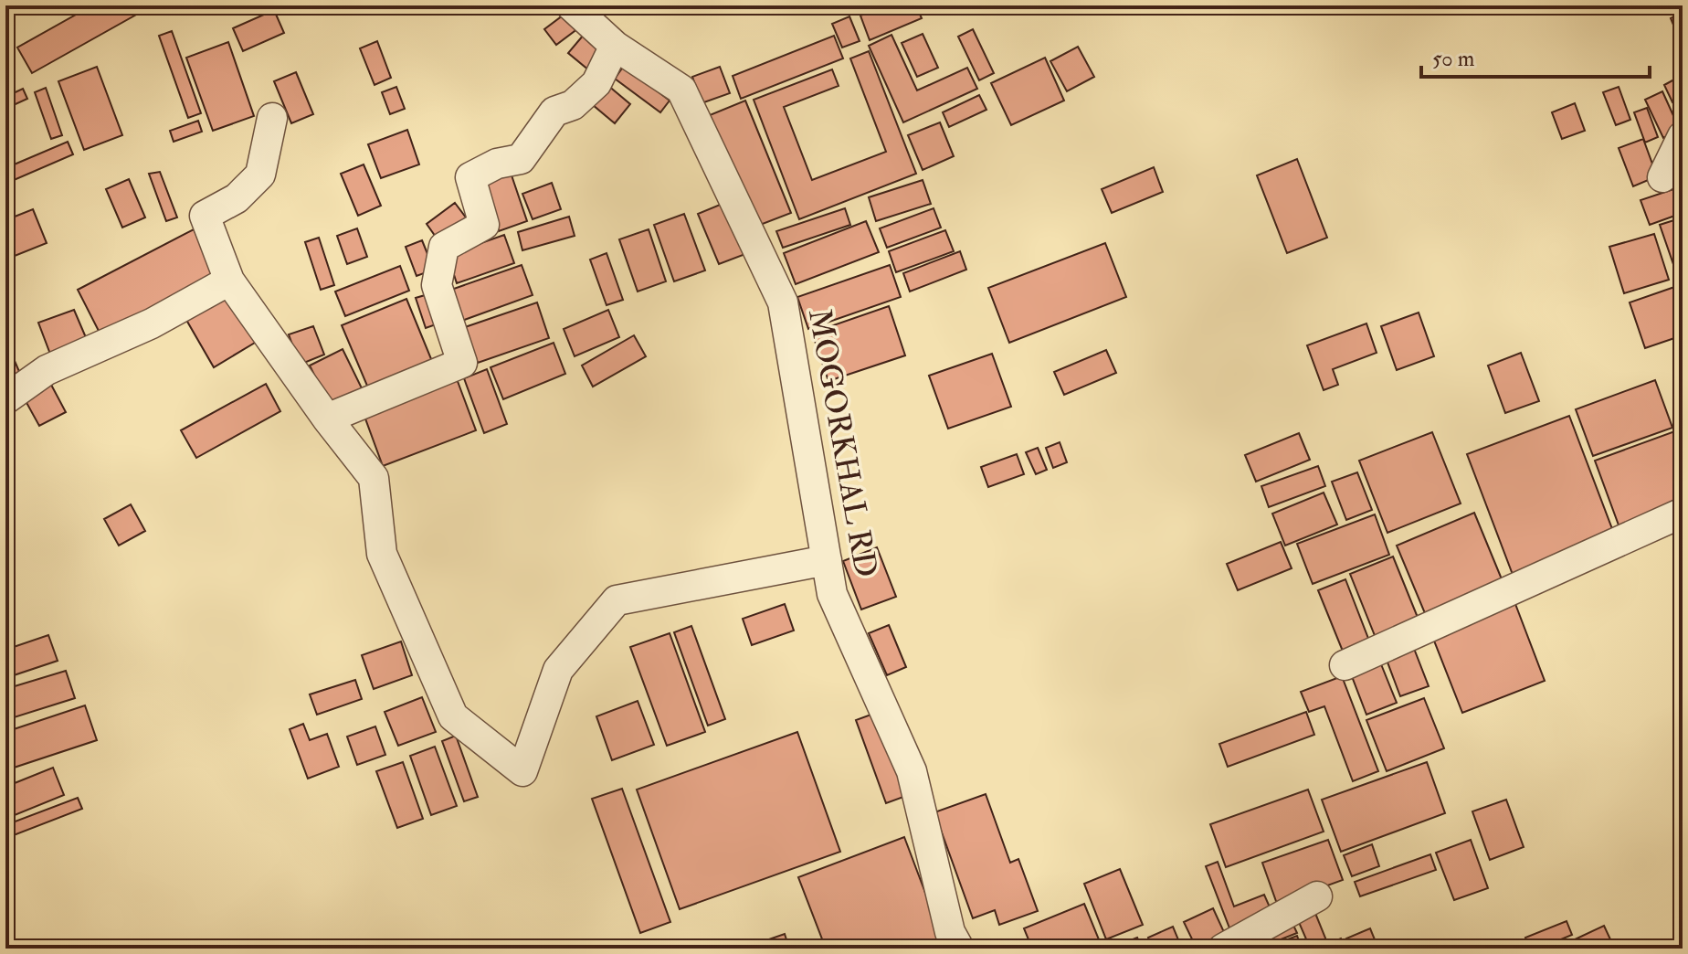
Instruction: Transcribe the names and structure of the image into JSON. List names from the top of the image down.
{
  "streets": {
    "street": ["MOGORKHAL RD"]
  },
  "scale_bar": "50 m"
}
